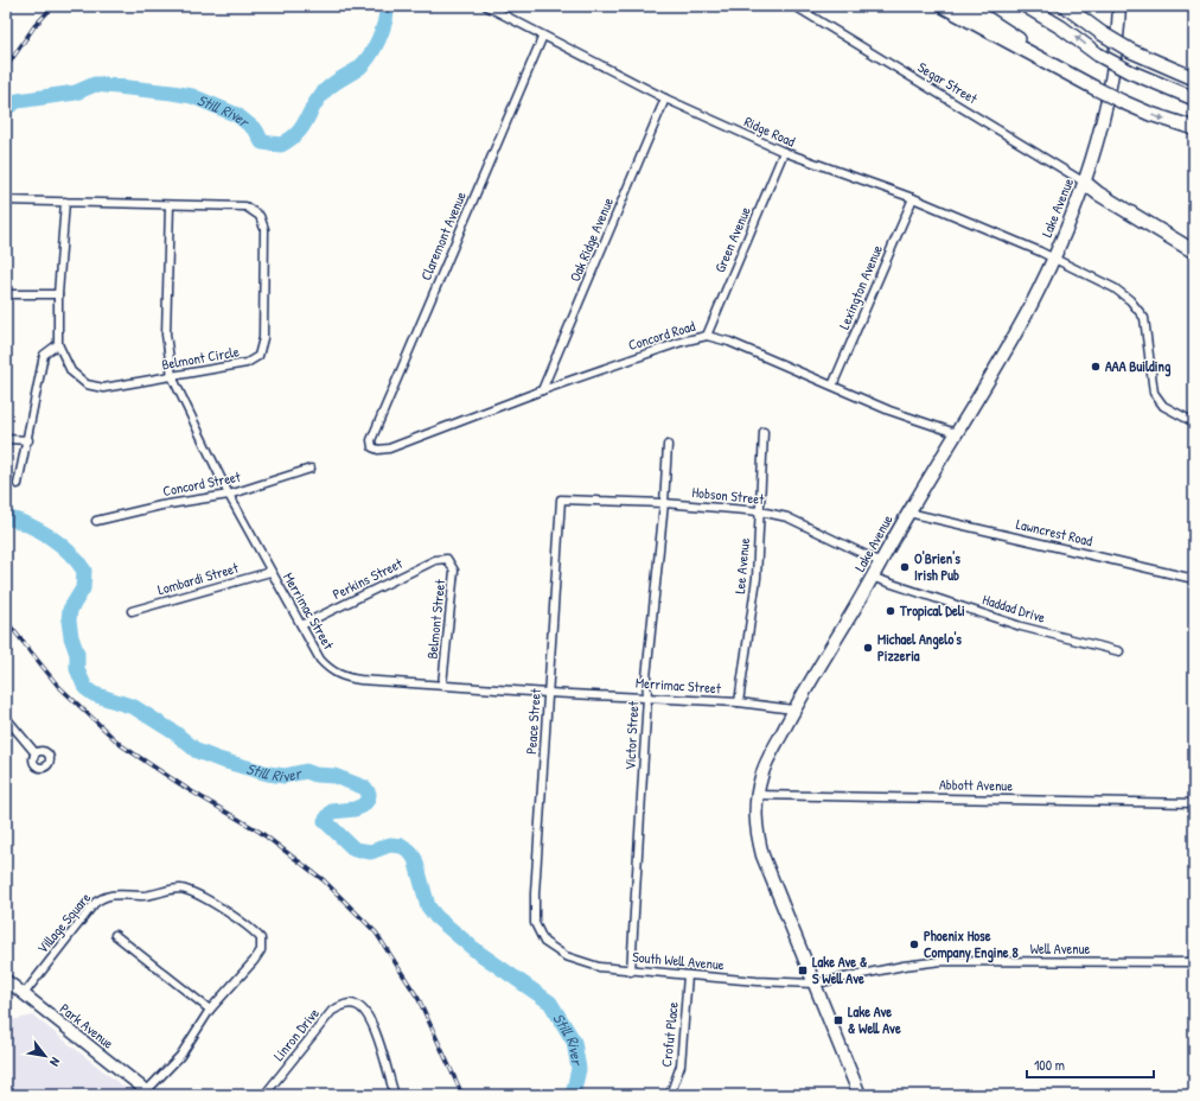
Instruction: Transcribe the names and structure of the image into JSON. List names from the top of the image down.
{
  "streets": {
    "main road": ["Lake Avenue", "Park Avenue"],
    "street": [
      "Segar Street",
      "Ridge Road",
      "Claremont Avenue",
      "Oak Ridge Avenue",
      "Green Avenue",
      "Lexington Avenue",
      "Concord Road",
      "Belmont Circle",
      "Concord Street",
      "Hobson Street",
      "Lawncrest Road",
      "Lee Avenue",
      "Lombardi Street",
      "Perkins Street",
      "Haddad Drive",
      "Merrimac Street",
      "Belmont Street",
      "Peace Street",
      "Victor Street",
      "Abbott Avenue",
      "Village Square",
      "Well Avenue",
      "South Well Avenue",
      "Linron Drive",
      "Crofut Place"
    ]
  },
  "crossings": [
    ["Segar Street", "Lake Avenue"],
    ["Ridge Road", "Lake Avenue"],
    ["Ridge Road", "Claremont Avenue"],
    ["Ridge Road", "Oak Ridge Avenue"],
    ["Ridge Road", "Green Avenue"],
    ["Ridge Road", "Lexington Avenue"],
    ["Lake Avenue", "Concord Road"],
    ["Lake Avenue", "Hobson Street"],
    ["Lake Avenue", "Lawncrest Road"],
    ["Lake Avenue", "Haddad Drive"],
    ["Lake Avenue", "Merrimac Street"],
    ["Lake Avenue", "Abbott Avenue"],
    ["Lake Avenue", "Well Avenue"],
    ["Lake Avenue", "South Well Avenue"],
    ["Claremont Avenue", "Concord Road"],
    ["Oak Ridge Avenue", "Concord Road"],
    ["Green Avenue", "Concord Road"],
    ["Lexington Avenue", "Concord Road"],
    ["Belmont Circle", "Merrimac Street"],
    ["Concord Street", "Merrimac Street"],
    ["Hobson Street", "Lee Avenue"],
    ["Hobson Street", "Peace Street"],
    ["Hobson Street", "Victor Street"],
    ["Lee Avenue", "Merrimac Street"],
    ["Lombardi Street", "Merrimac Street"],
    ["Perkins Street", "Merrimac Street"],
    ["Perkins Street", "Belmont Street"],
    ["Merrimac Street", "Belmont Street"],
    ["Merrimac Street", "Peace Street"],
    ["Merrimac Street", "Victor Street"],
    ["Peace Street", "South Well Avenue"],
    ["Victor Street", "South Well Avenue"],
    ["Village Square", "Park Avenue"],
    ["Well Avenue", "South Well Avenue"],
    ["South Well Avenue", "Crofut Place"]
  ],
  "water": ["Still River"],
  "places": {
    "other": [
      "AAA Building",
      "O'Brien's Irish Pub",
      "Tropical Deli",
      "Michael Angelo's Pizzeria",
      "Phoenix Hose Company Engine 8"
    ],
    "transit": ["Lake Ave & S Well Ave", "Lake Ave & Well Ave"]
  },
  "scale_bar": "100 m",
  "north": "bottom right"
}
